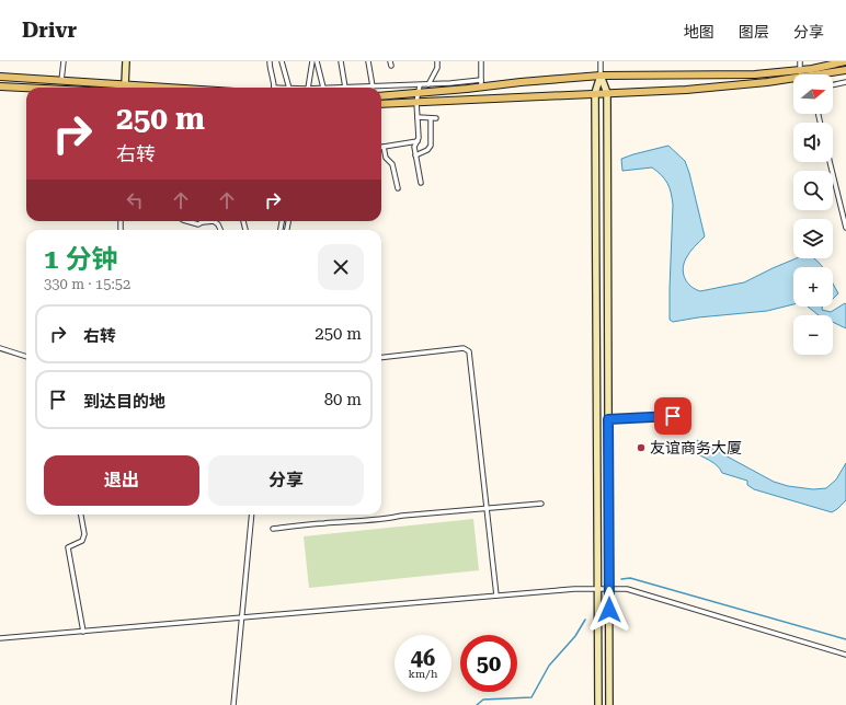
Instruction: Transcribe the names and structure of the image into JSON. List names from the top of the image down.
{
  "places": ["友谊商务大厦"],
  "north": "right",
  "page": {
    "header": "Drivr",
    "nav": ["地图", "图层", "分享"],
    "map_buttons": ["+", "−"],
    "turn": ["250 m", "右转"],
    "heading": ["1 分钟", "330 m · 15:52"],
    "list": [
      {
        "name": "右转",
        "value": "250 m"
      },
      {
        "name": "到达目的地",
        "value": "80 m"
      }
    ],
    "buttons": ["退出", "分享"],
    "speed": "46 km/h",
    "limit": "50"
  }
}
